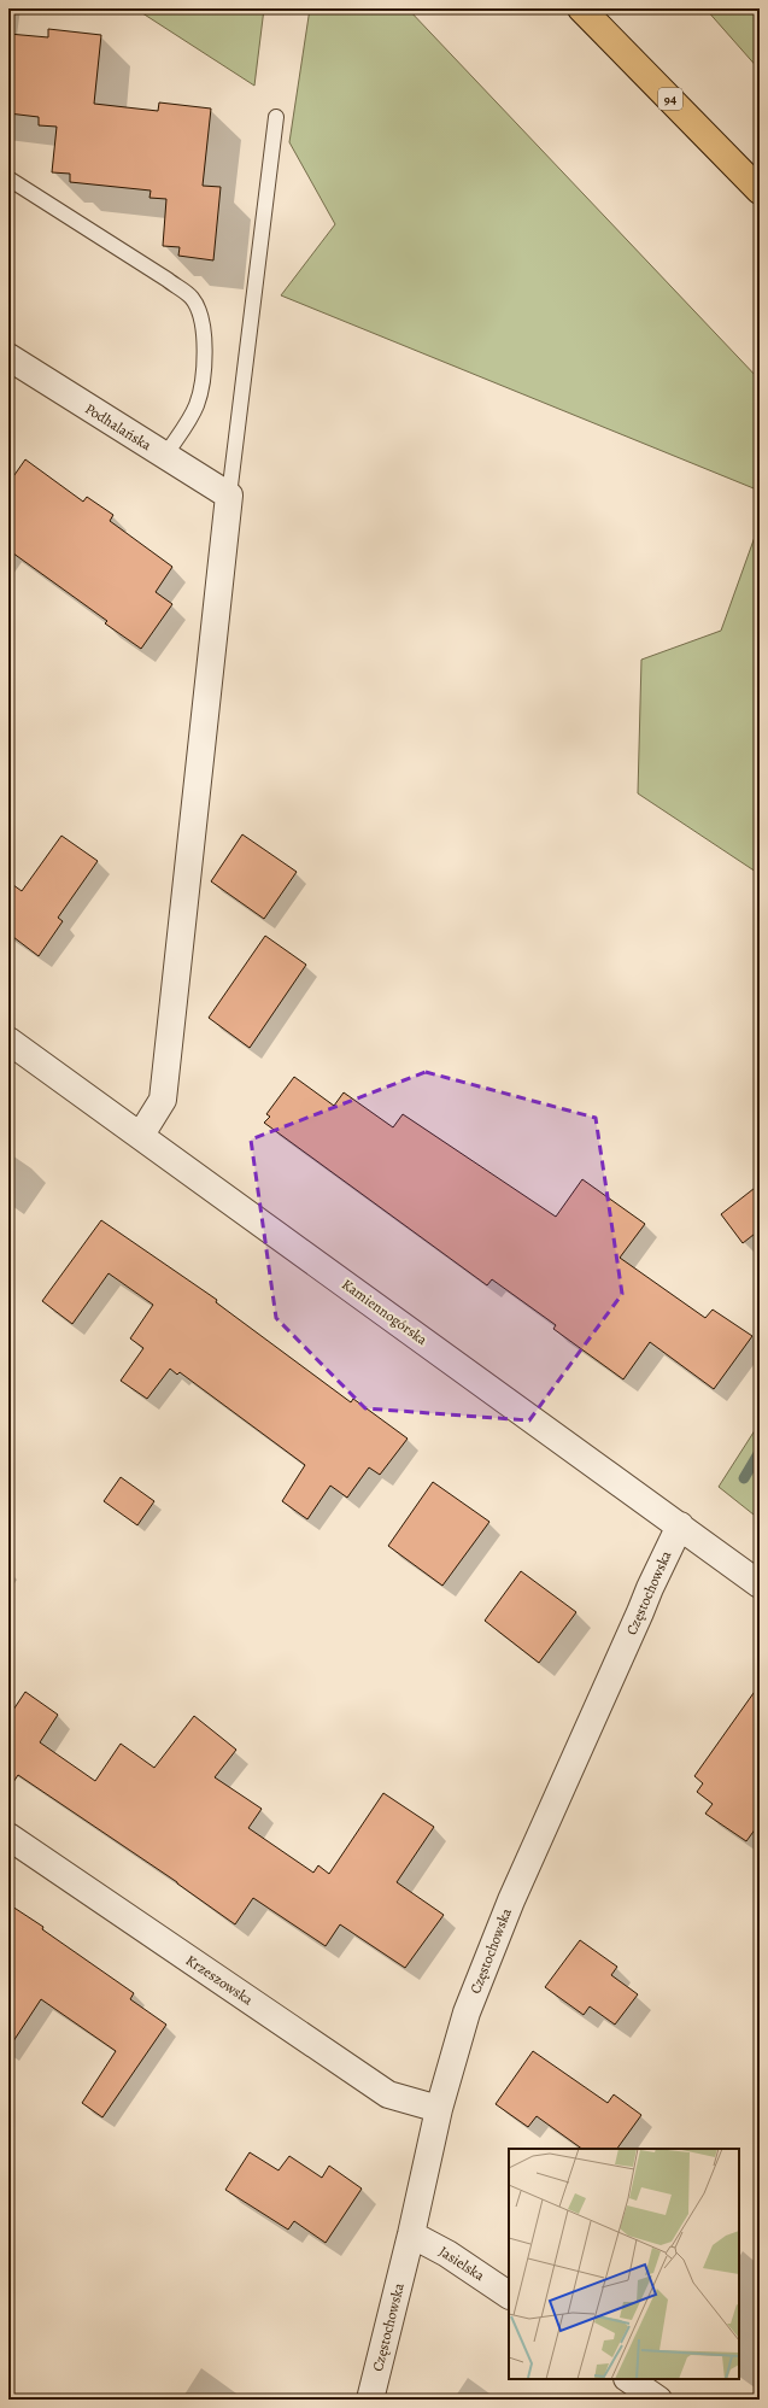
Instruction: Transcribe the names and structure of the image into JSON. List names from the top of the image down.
{
  "streets": {
    "main road": ["94"],
    "street": [
      "Podhalańska",
      "Kamiennogórska",
      "Częstochowska",
      "Krzeszowska",
      "Jasielska"
    ]
  },
  "crossings": [
    ["Kamiennogórska", "Częstochowska"],
    ["Częstochowska", "Krzeszowska"],
    ["Częstochowska", "Jasielska"]
  ]
}
